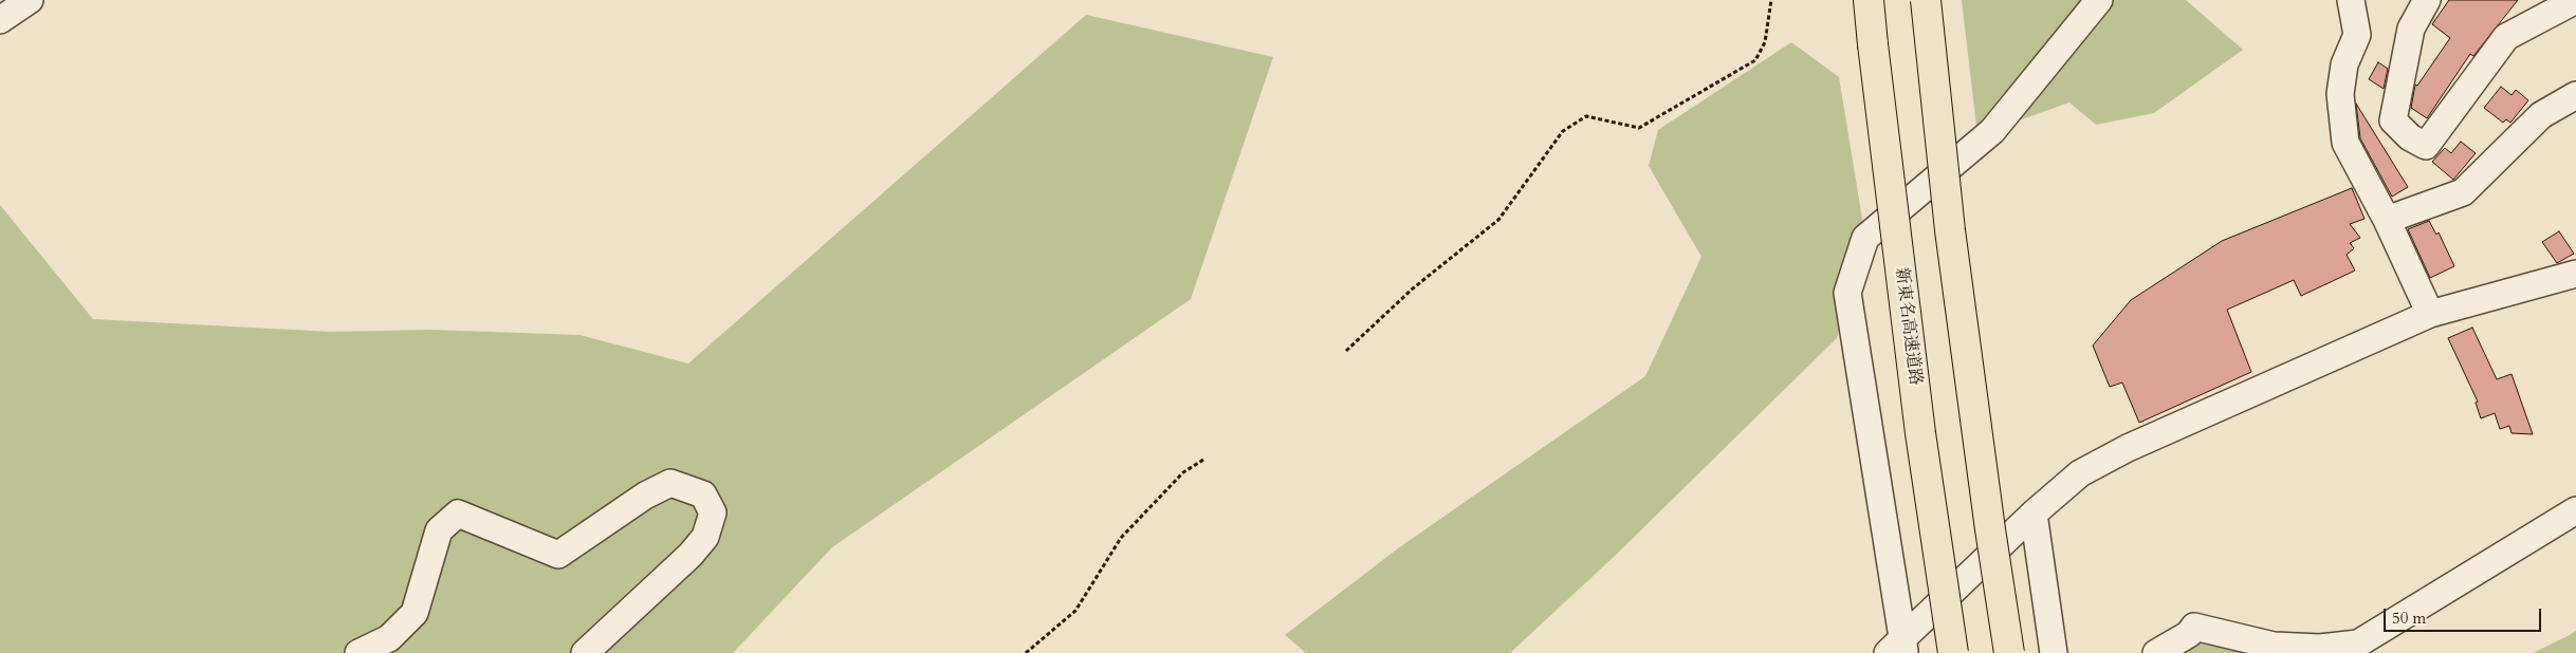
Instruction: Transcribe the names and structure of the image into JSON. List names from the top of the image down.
{
  "streets": {
    "highway": ["新東名高速道路"]
  },
  "scale_bar": "50 m"
}
